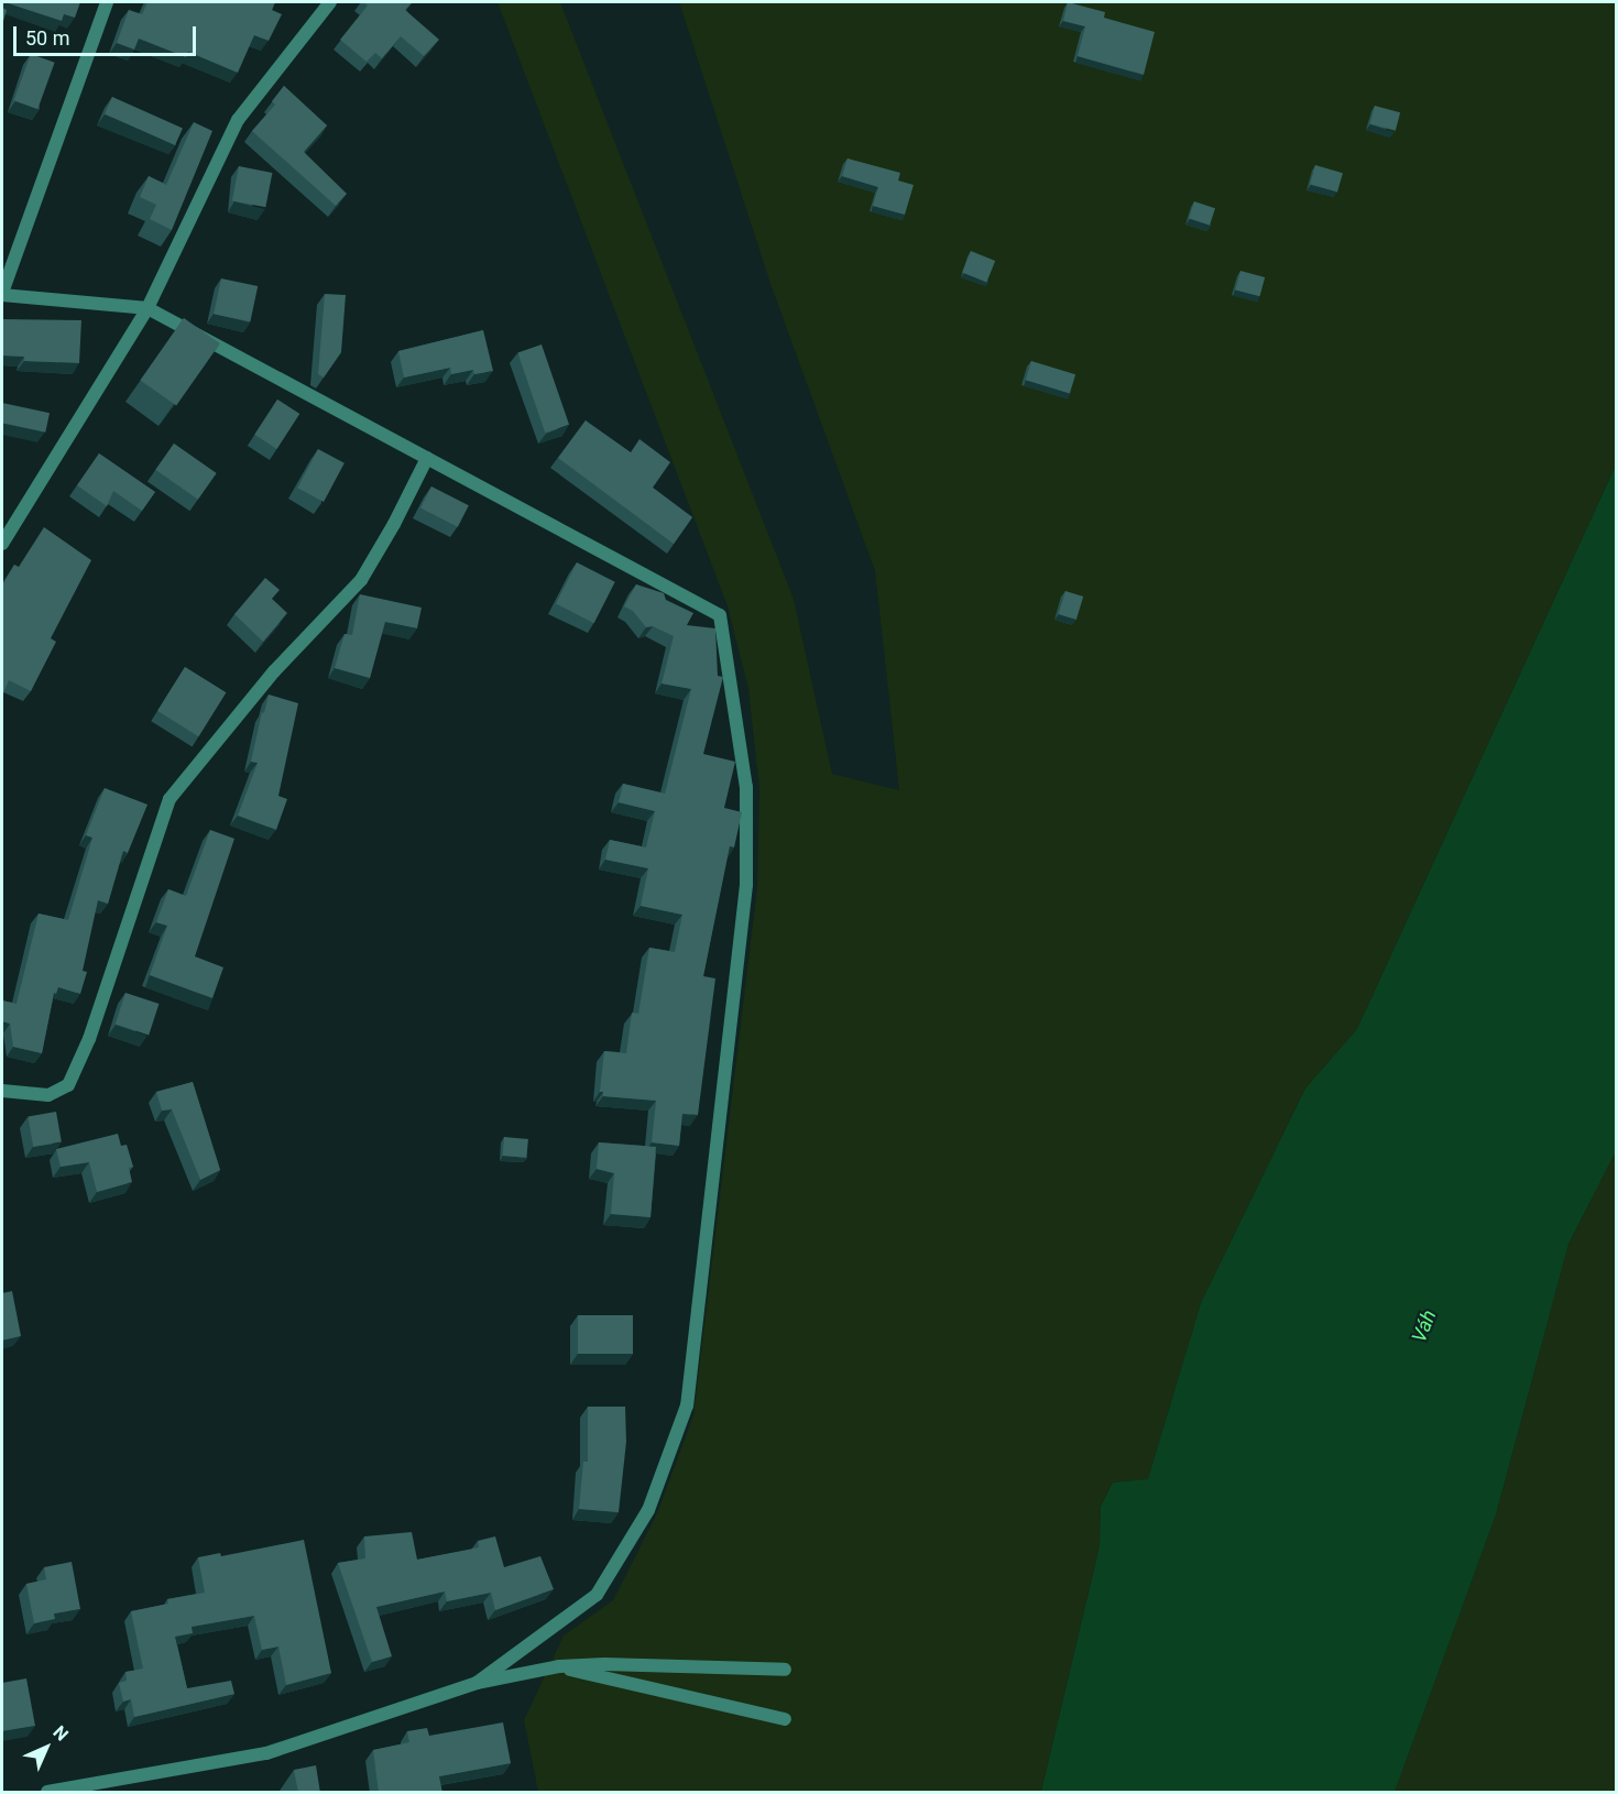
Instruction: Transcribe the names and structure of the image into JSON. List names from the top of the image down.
{
  "water": ["Váh"],
  "scale_bar": "50 m",
  "north": "top right"
}
